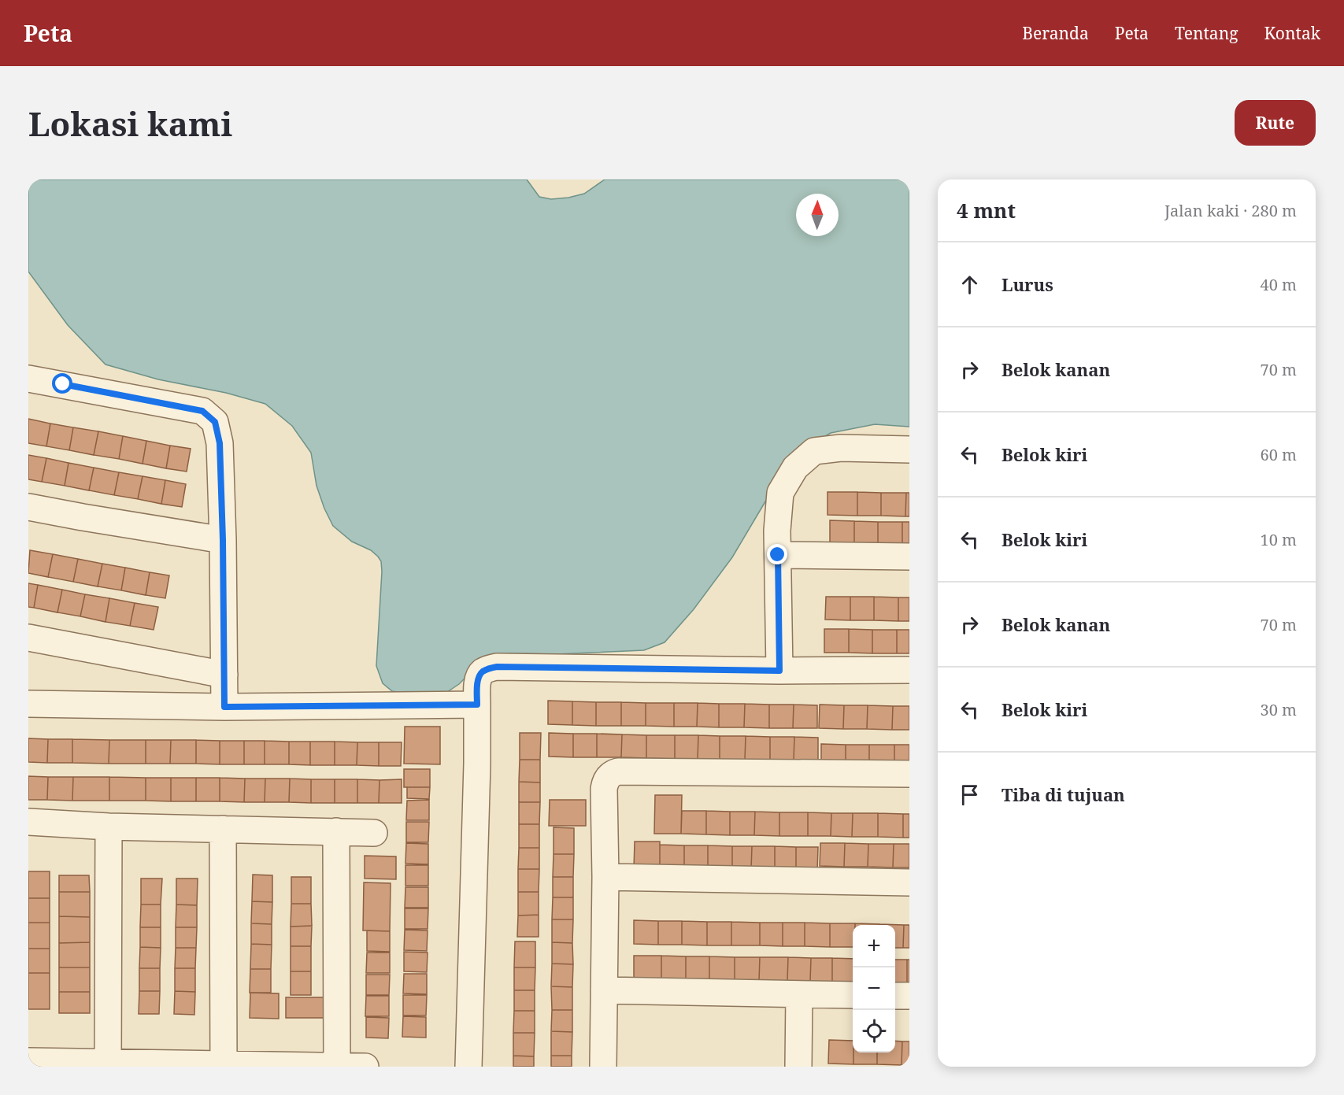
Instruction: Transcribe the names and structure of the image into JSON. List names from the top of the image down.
{
  "north": "top",
  "page": {
    "header": "Peta",
    "nav": [
      "Beranda",
      "Peta",
      "Tentang",
      "Kontak"
    ],
    "buttons": "Rute",
    "title": "Lokasi kami",
    "heading": ["4 mnt", "Jalan kaki · 280 m"],
    "list": [
      ["Lurus", "40 m"],
      ["Belok kanan", "70 m"],
      ["Belok kiri", "60 m"],
      ["Belok kiri", "10 m"],
      ["Belok kanan", "70 m"],
      ["Belok kiri", "30 m"],
      "Tiba di tujuan"
    ],
    "map_buttons": ["+", "−"]
  }
}
